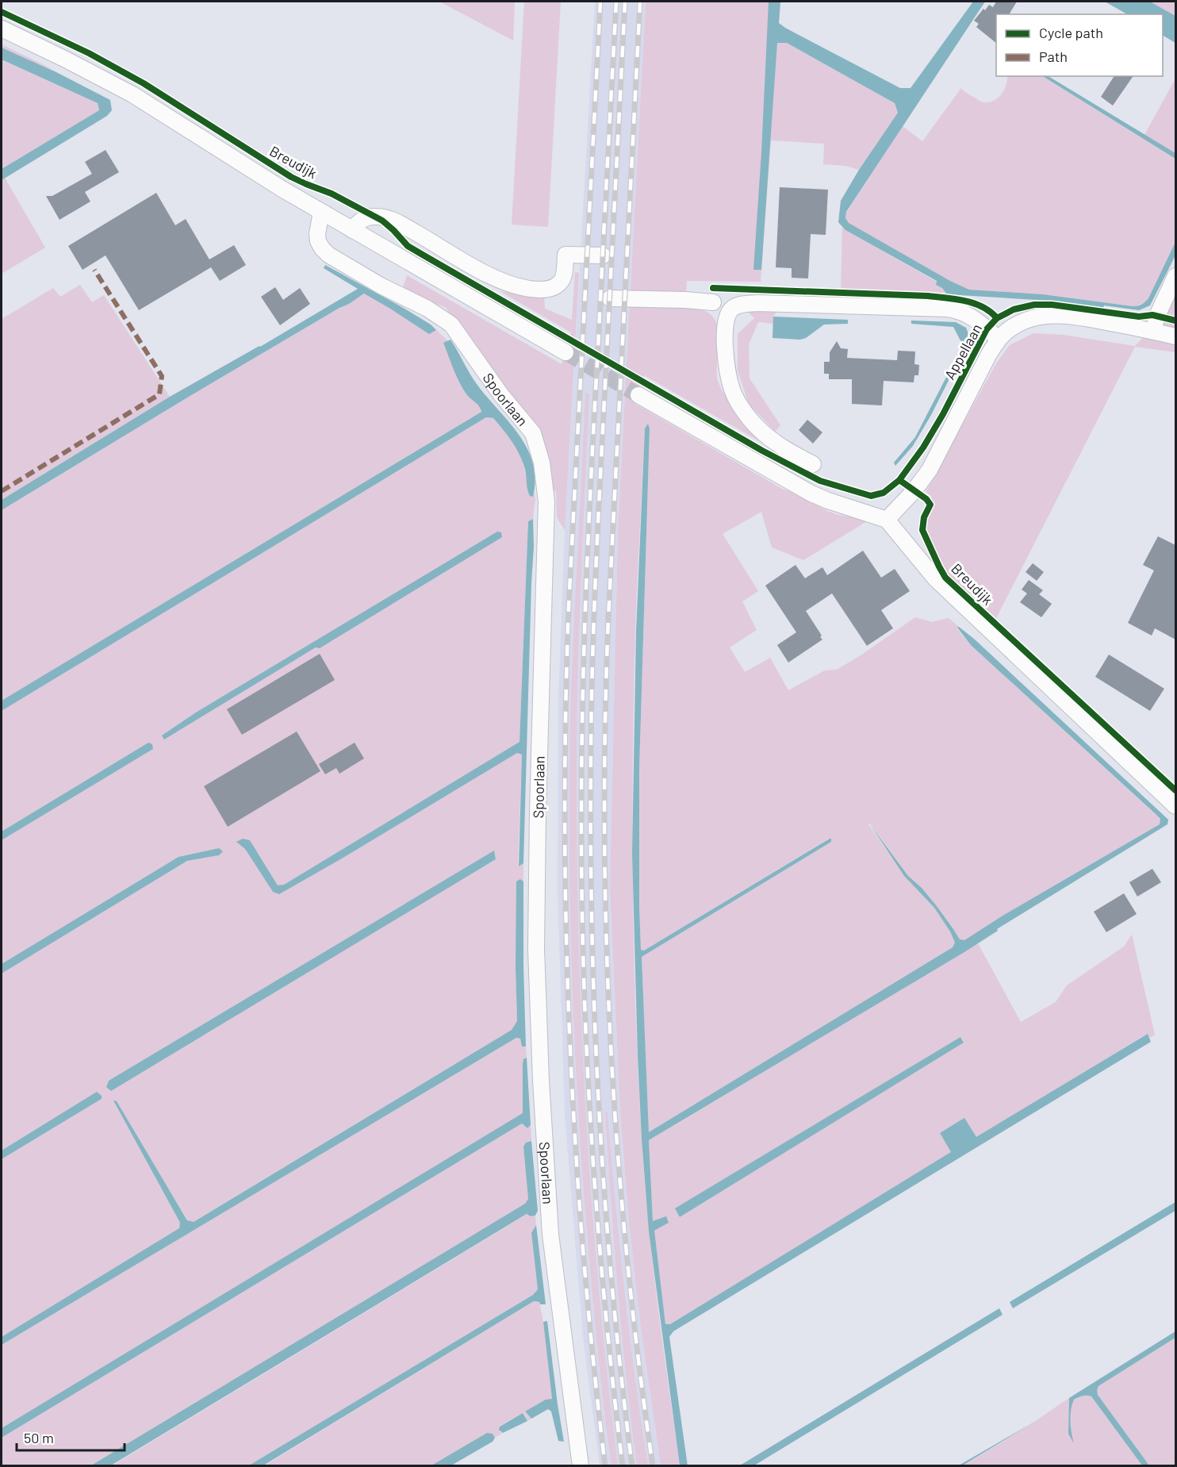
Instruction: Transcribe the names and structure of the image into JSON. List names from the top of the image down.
{
  "streets": {
    "street": ["Breudijk", "Appellaan", "Spoorlaan"]
  },
  "crossings": [
    ["Breudijk", "Appellaan"],
    ["Breudijk", "Spoorlaan"]
  ],
  "legend": ["Cycle path", "Path"],
  "scale_bar": "50 m"
}
